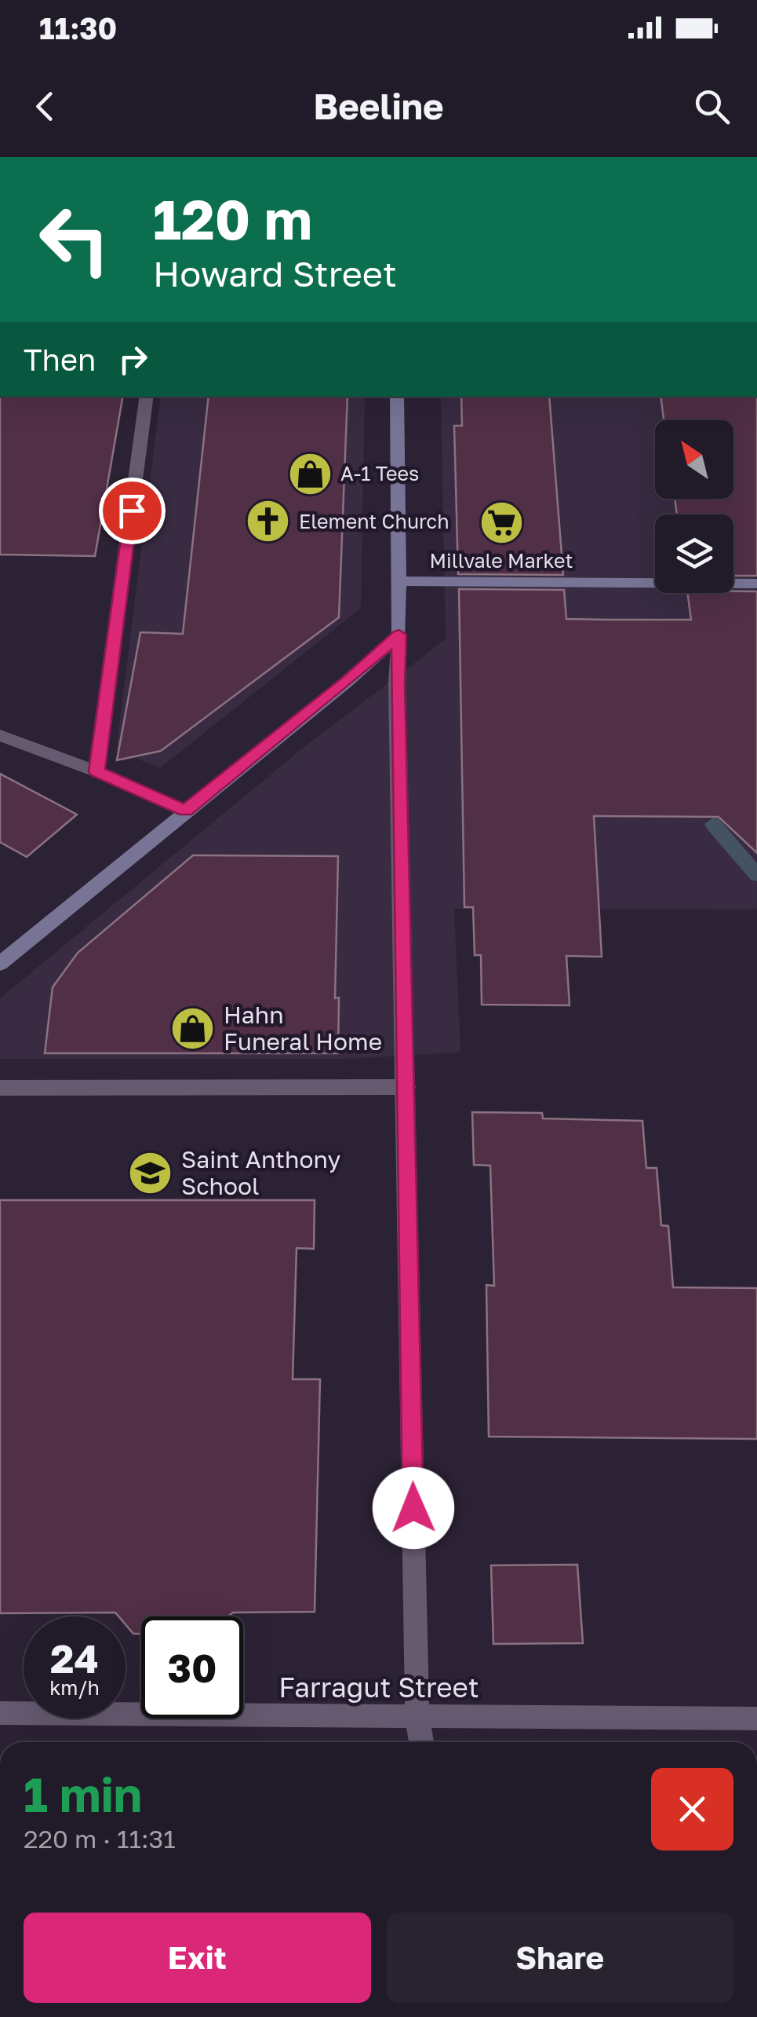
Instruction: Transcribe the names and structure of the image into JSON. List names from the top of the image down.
{
  "streets": {
    "street": ["Farragut Street"]
  },
  "places": {
    "shop": ["A-1 Tees", "Hahn Funeral Home"],
    "church": ["Element Church"],
    "supermarket": ["Millvale Market"],
    "school or university": ["Saint Anthony School"]
  },
  "north": "top left",
  "page": {
    "status": "11:30",
    "header": "Beeline",
    "turn": ["120 m", "Howard Street"],
    "then": "Then",
    "speed": "24 km/h",
    "limit": "30",
    "heading": ["1 min", "220 m · 11:31"],
    "buttons": ["Exit", "Share"]
  }
}
